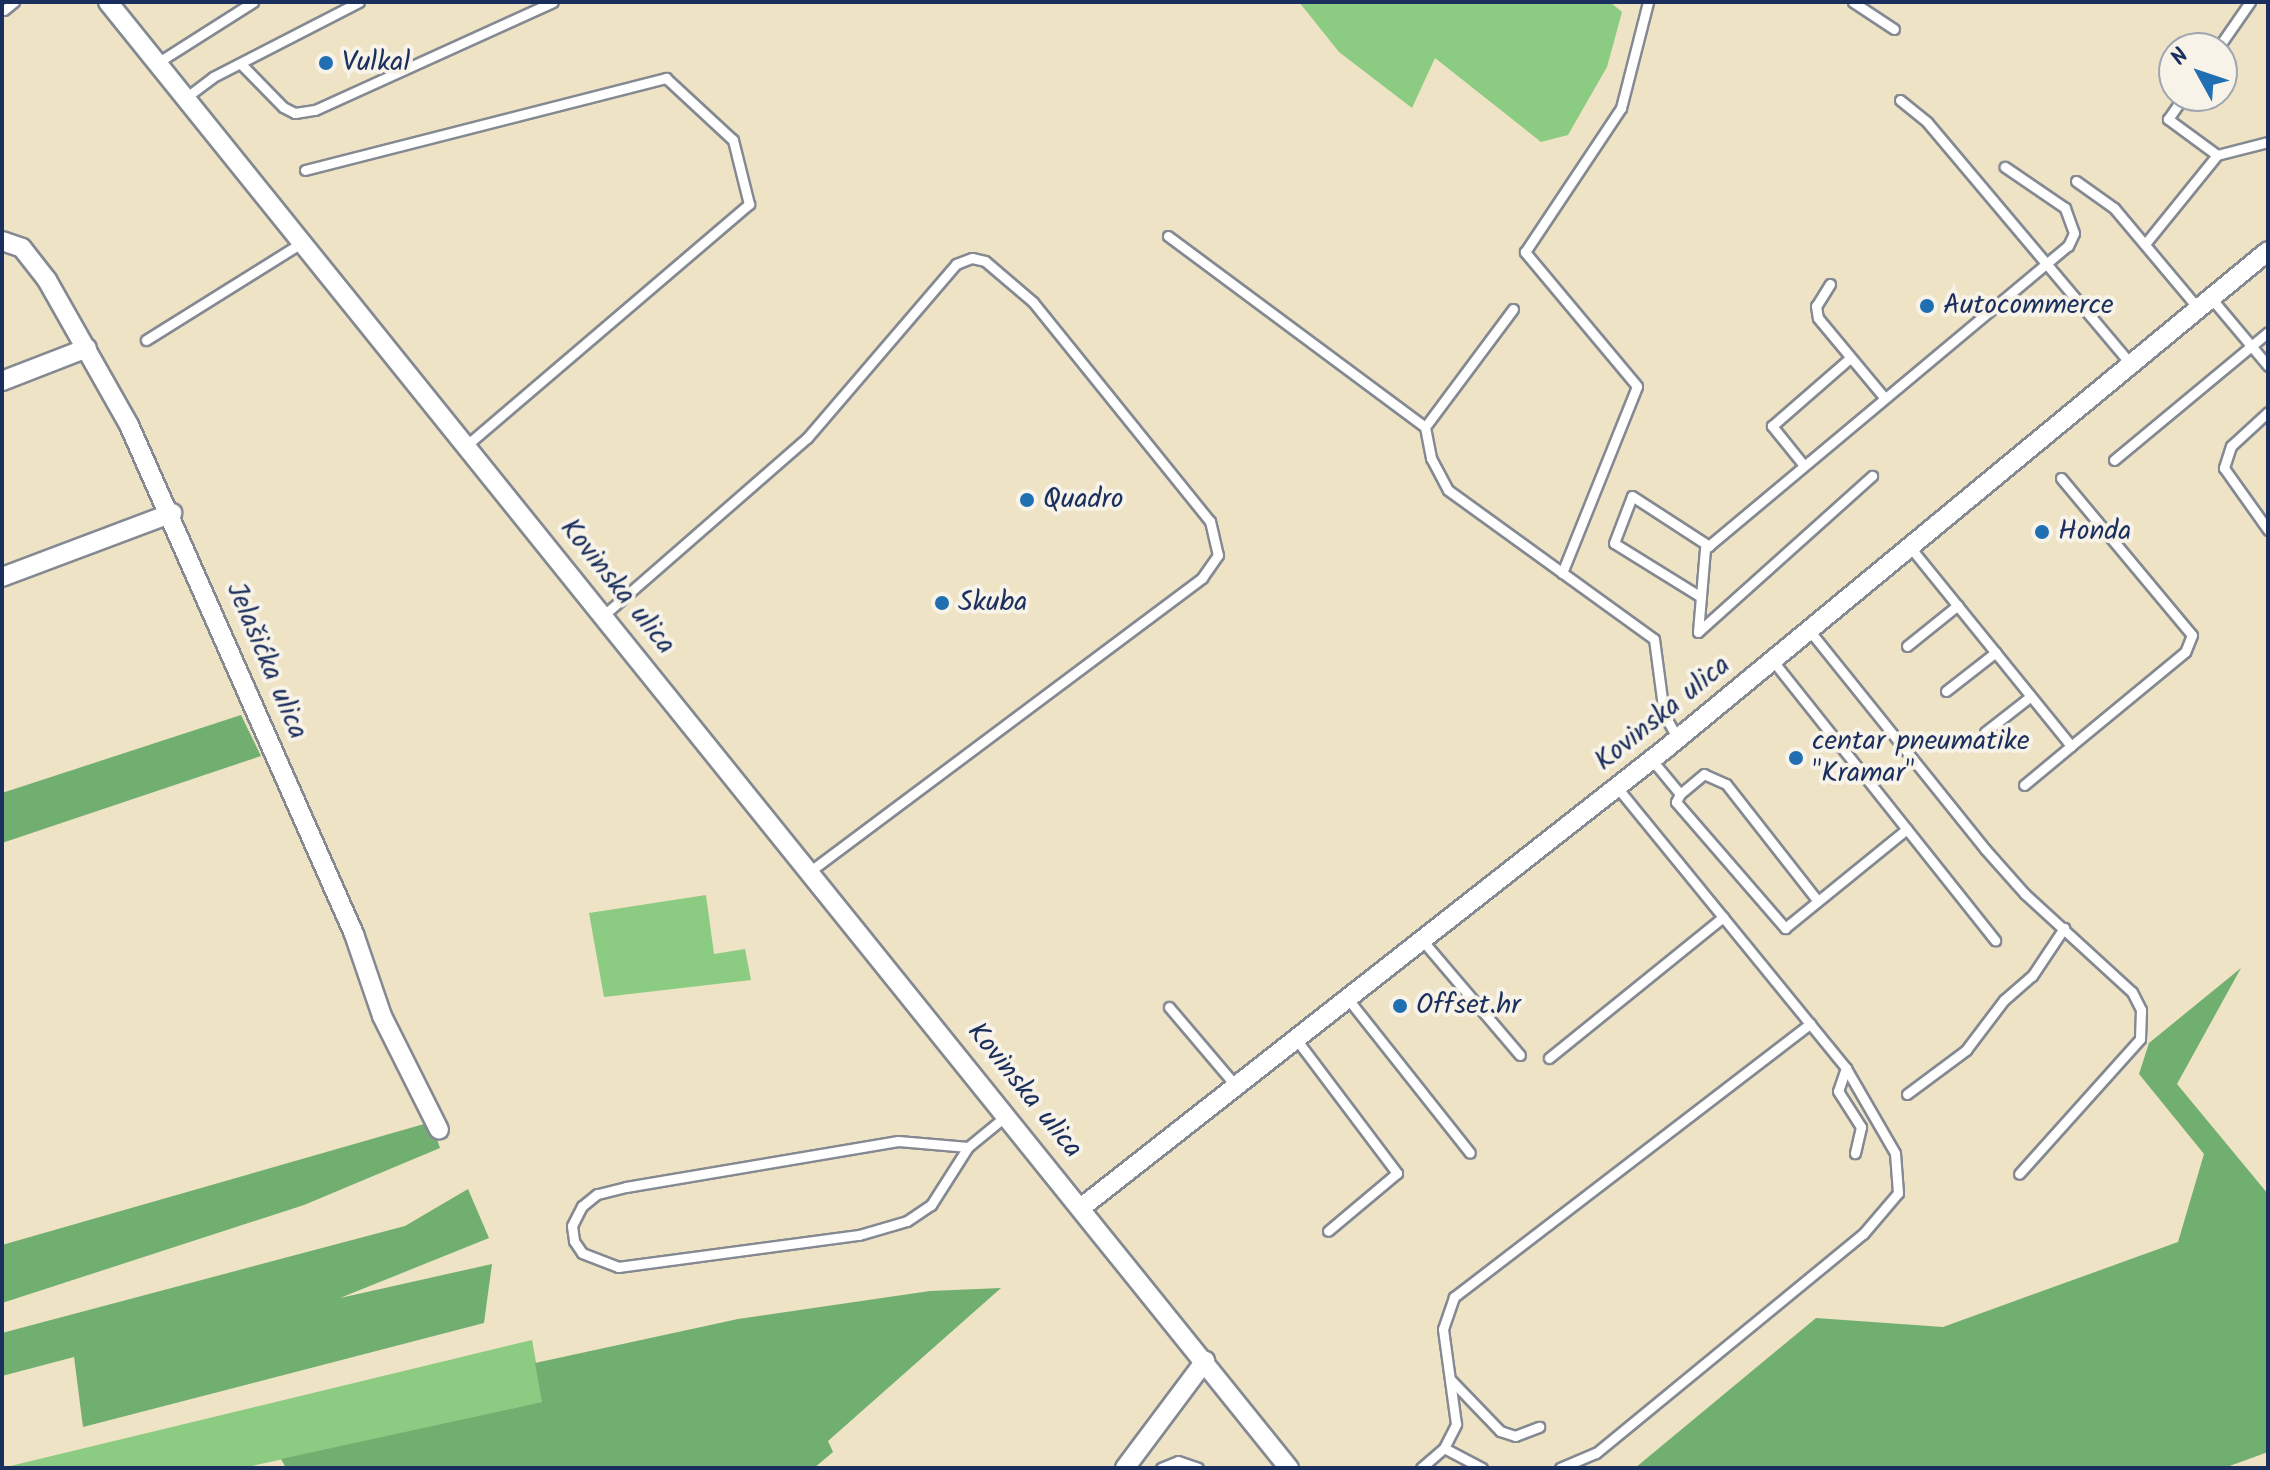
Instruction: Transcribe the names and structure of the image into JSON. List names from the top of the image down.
{
  "streets": {
    "street": ["Kovinska ulica", "Jelašićka ulica"]
  },
  "places": [
    "Vulkal",
    "Autocommerce",
    "Quadro",
    "Honda",
    "Skuba",
    "centar pneumatike \"Kramar\"",
    "Offset.hr"
  ],
  "north": "top left"
}
